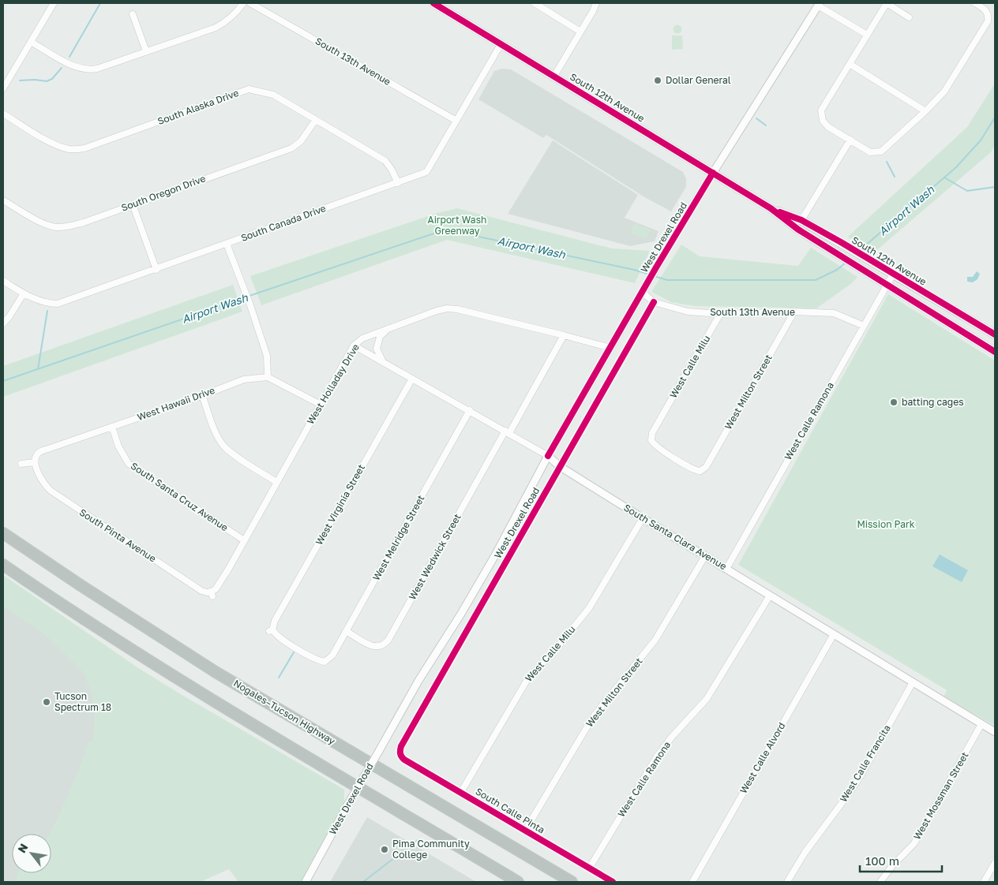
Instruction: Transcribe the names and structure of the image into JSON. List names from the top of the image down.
{
  "streets": {
    "highway": ["Nogales–Tucson Highway"],
    "main road": ["South 12th Avenue"],
    "street": [
      "South 13th Avenue",
      "South Alaska Drive",
      "South Oregon Drive",
      "South Canada Drive",
      "West Drexel Road",
      "West Calle Milu",
      "West Holladay Drive",
      "West Milton Street",
      "West Hawaii Drive",
      "West Calle Ramona",
      "South Santa Cruz Avenue",
      "West Virginia Street",
      "South Pinta Avenue",
      "South Santa Clara Avenue",
      "West Melridge Street",
      "West Wedwick Street",
      "West Calle Alvord",
      "West Calle Francita",
      "West Mossman Street",
      "South Calle Pinta"
    ]
  },
  "crossings": [
    ["South 13th Avenue", "South Canada Drive"],
    ["South 13th Avenue", "West Drexel Road"],
    ["South 13th Avenue", "West Calle Milu"],
    ["South 13th Avenue", "West Milton Street"],
    ["South 13th Avenue", "West Calle Ramona"],
    ["South 12th Avenue", "South Canada Drive"],
    ["South 12th Avenue", "West Drexel Road"],
    ["South 12th Avenue", "West Calle Ramona"],
    ["South Alaska Drive", "South Oregon Drive"],
    ["South Alaska Drive", "South Canada Drive"],
    ["West Drexel Road", "West Holladay Drive"],
    ["West Drexel Road", "South Santa Clara Avenue"],
    ["West Drexel Road", "South Calle Pinta"],
    ["West Calle Milu", "West Milton Street"],
    ["West Calle Milu", "South Santa Clara Avenue"],
    ["West Calle Milu", "South Calle Pinta"],
    ["West Holladay Drive", "South Santa Cruz Avenue"],
    ["West Holladay Drive", "South Pinta Avenue"],
    ["West Holladay Drive", "South Santa Clara Avenue"],
    ["West Holladay Drive", "West Wedwick Street"],
    ["West Milton Street", "South Santa Clara Avenue"],
    ["West Milton Street", "South Calle Pinta"],
    ["West Hawaii Drive", "South Santa Cruz Avenue"],
    ["West Hawaii Drive", "South Pinta Avenue"],
    ["West Calle Ramona", "South Santa Clara Avenue"],
    ["West Calle Ramona", "South Calle Pinta"],
    ["West Virginia Street", "South Santa Clara Avenue"],
    ["West Virginia Street", "West Melridge Street"],
    ["South Santa Clara Avenue", "West Melridge Street"],
    ["South Santa Clara Avenue", "West Wedwick Street"],
    ["South Santa Clara Avenue", "West Calle Alvord"],
    ["South Santa Clara Avenue", "West Calle Francita"],
    ["South Santa Clara Avenue", "West Mossman Street"],
    ["West Melridge Street", "West Wedwick Street"]
  ],
  "water": ["Airport Wash"],
  "parks": ["Airport Wash Greenway", "Mission Park"],
  "places": [
    "Dollar General",
    "batting cages",
    "Tucson Spectrum 18",
    "Pima Community College"
  ],
  "scale_bar": "100 m",
  "north": "top left"
}
